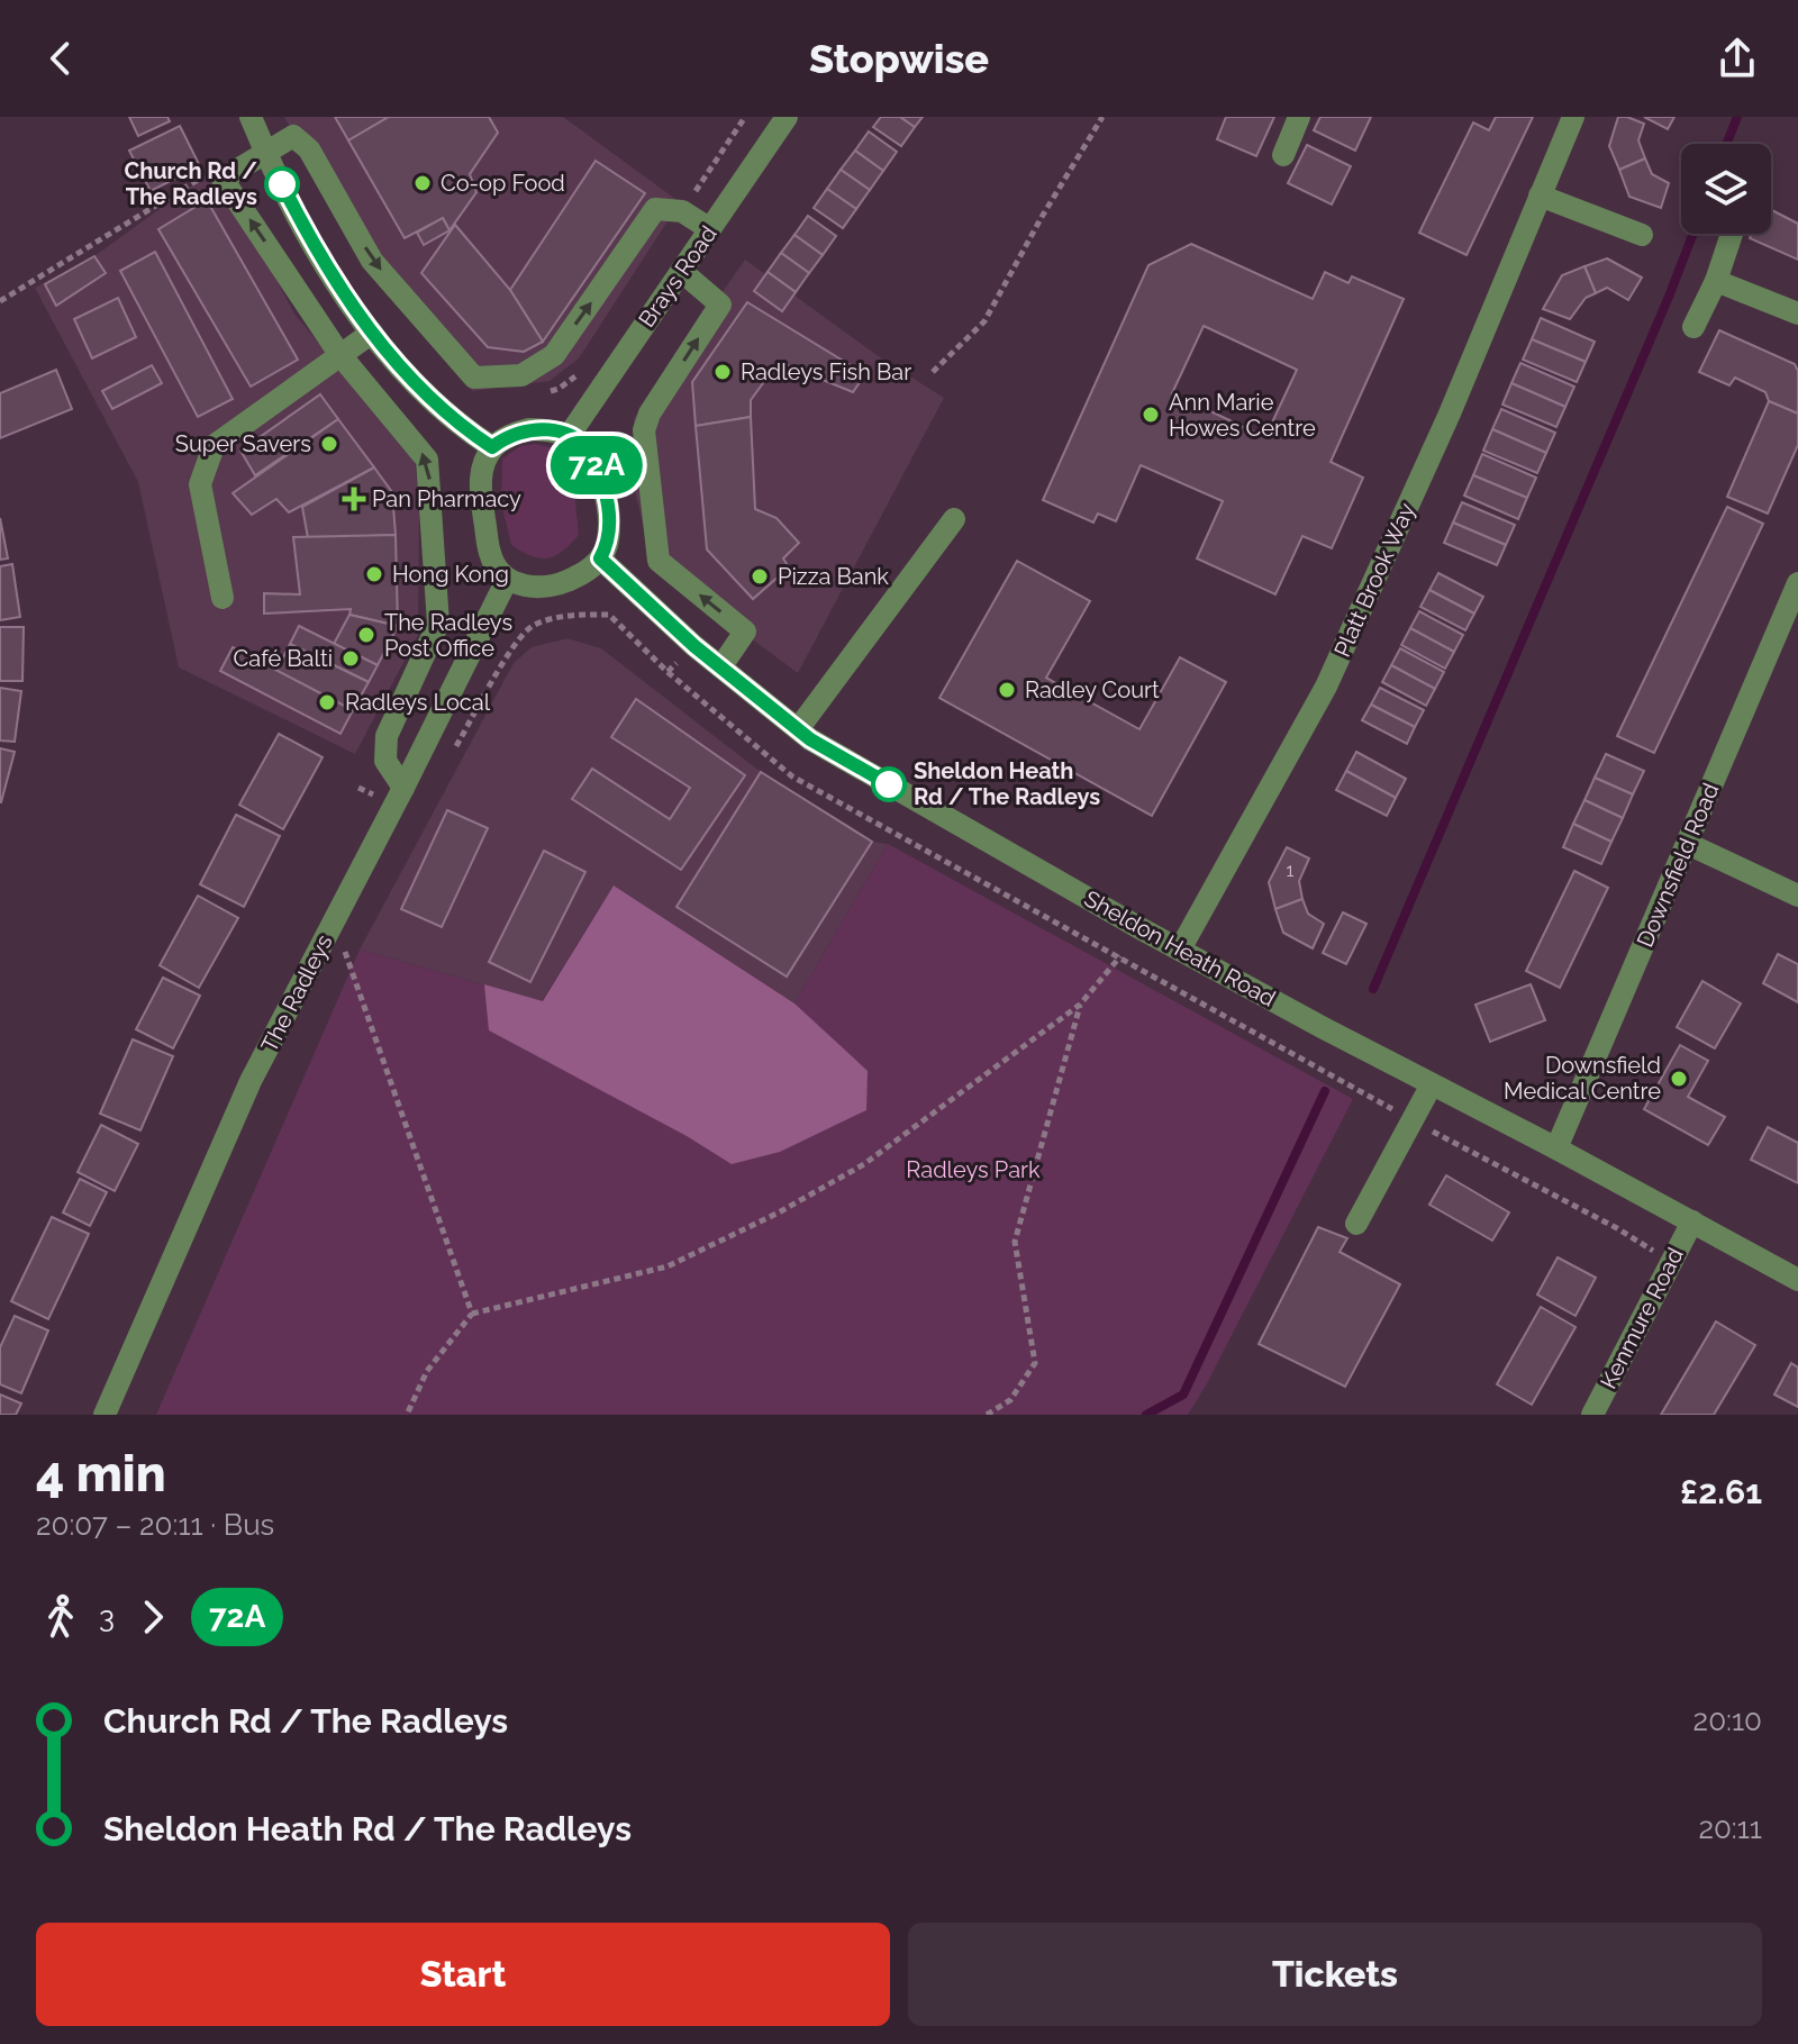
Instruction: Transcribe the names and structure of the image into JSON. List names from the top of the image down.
{
  "streets": {
    "street": [
      "Brays Road",
      "Platt Brook Way",
      "Downsfield Road",
      "Sheldon Heath Road",
      "The Radleys",
      "Kenmure Road"
    ]
  },
  "crossings": [
    ["Brays Road", "Sheldon Heath Road"],
    ["Brays Road", "The Radleys"],
    ["Platt Brook Way", "Sheldon Heath Road"],
    ["Downsfield Road", "Sheldon Heath Road"],
    ["Sheldon Heath Road", "The Radleys"],
    ["Sheldon Heath Road", "Kenmure Road"]
  ],
  "parks": ["Radleys Park"],
  "places": {
    "other": [
      "Co-op Food",
      "Church Rd / The Radleys",
      "Radleys Fish Bar",
      "Ann Marie Howes Centre",
      "Super Savers",
      "Hong Kong",
      "Pizza Bank",
      "The Radleys Post Office",
      "Café Balti",
      "Radley Court",
      "Radleys Local",
      "Sheldon Heath Rd / The Radleys",
      "Downsfield Medical Centre"
    ],
    "health": ["Pan Pharmacy"]
  },
  "lines": ["bus line 72A"],
  "house_numbers": ["1"],
  "page": {
    "header": "Stopwise",
    "on_map": "72A",
    "heading": ["4 min", "20:07 – 20:11 · Bus", "£2.61"],
    "legs": ["3", "72A"],
    "list": [
      {
        "name": "Church Rd / The Radleys",
        "value": "20:10"
      },
      {
        "name": "Sheldon Heath Rd / The Radleys",
        "value": "20:11"
      }
    ],
    "buttons": ["Start", "Tickets"]
  }
}
